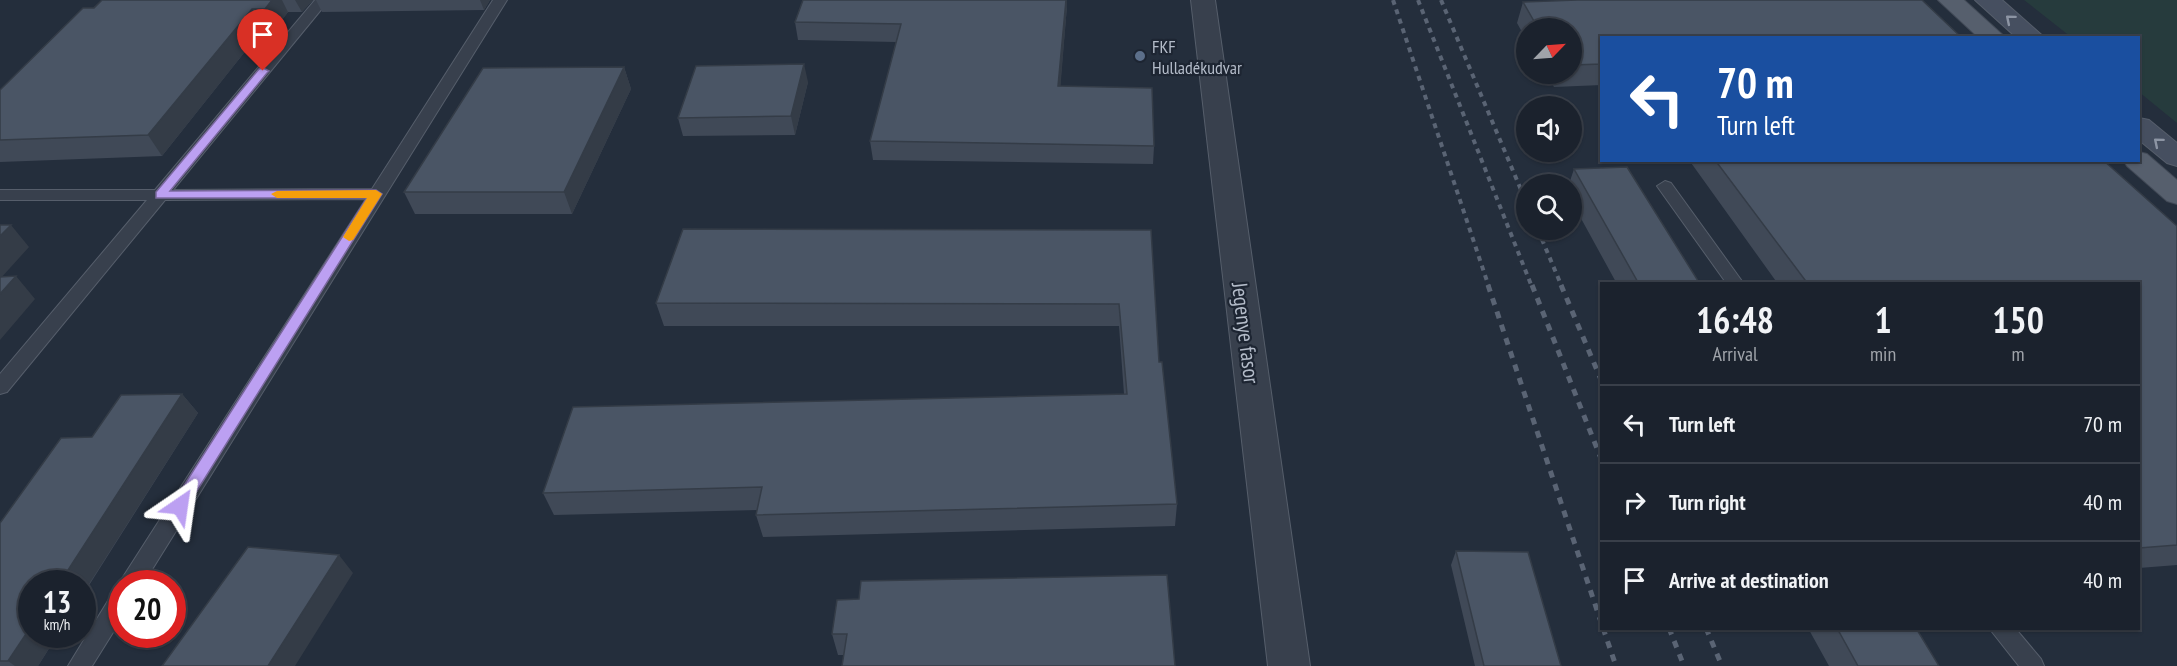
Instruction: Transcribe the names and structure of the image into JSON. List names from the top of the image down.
{
  "streets": {
    "street": ["Jegenye fasor"]
  },
  "places": ["FKF Hulladékudvar"],
  "north": "top right",
  "page": {
    "turn": ["70 m", "Turn left"],
    "eta": [
      "16:48",
      "Arrival",
      "1",
      "min",
      "150",
      "m"
    ],
    "list": [
      {
        "name": "Turn left",
        "value": "70 m"
      },
      {
        "name": "Turn right",
        "value": "40 m"
      },
      {
        "name": "Arrive at destination",
        "value": "40 m"
      }
    ],
    "speed": "13 km/h",
    "limit": "20"
  }
}
